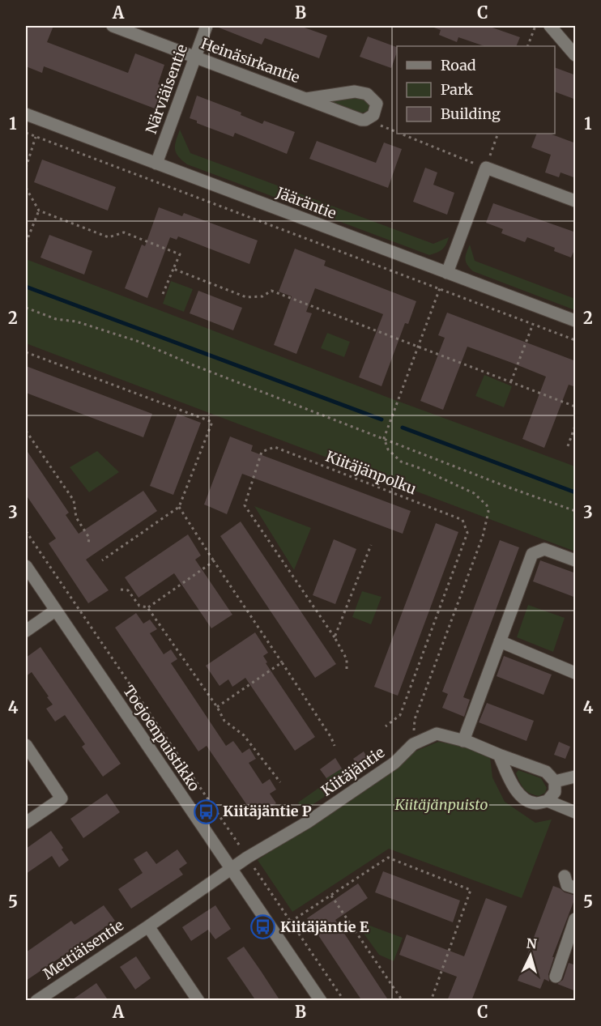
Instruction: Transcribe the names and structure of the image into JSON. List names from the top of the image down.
{
  "streets": {
    "street": [
      "Heinäsirkantie",
      "Närviäisentie",
      "Jääräntie",
      "Toejoenpuistikko",
      "Kiitäjäntie",
      "Mettiäisentie"
    ],
    "path": ["Kiitäjänpolku"]
  },
  "crossings": [
    ["Heinäsirkantie", "Närviäisentie"],
    ["Närviäisentie", "Jääräntie"],
    ["Toejoenpuistikko", "Kiitäjäntie"],
    ["Toejoenpuistikko", "Mettiäisentie"],
    ["Kiitäjäntie", "Mettiäisentie"]
  ],
  "parks": ["Kiitäjänpuisto"],
  "places": {
    "bus stop": ["Kiitäjäntie P", "Kiitäjäntie E"]
  },
  "legend": ["Road", "Park", "Building"],
  "north": "top",
  "grid": {
    "columns": ["A", "B", "C"],
    "rows": [
      "1",
      "2",
      "3",
      "4",
      "5"
    ]
  }
}
